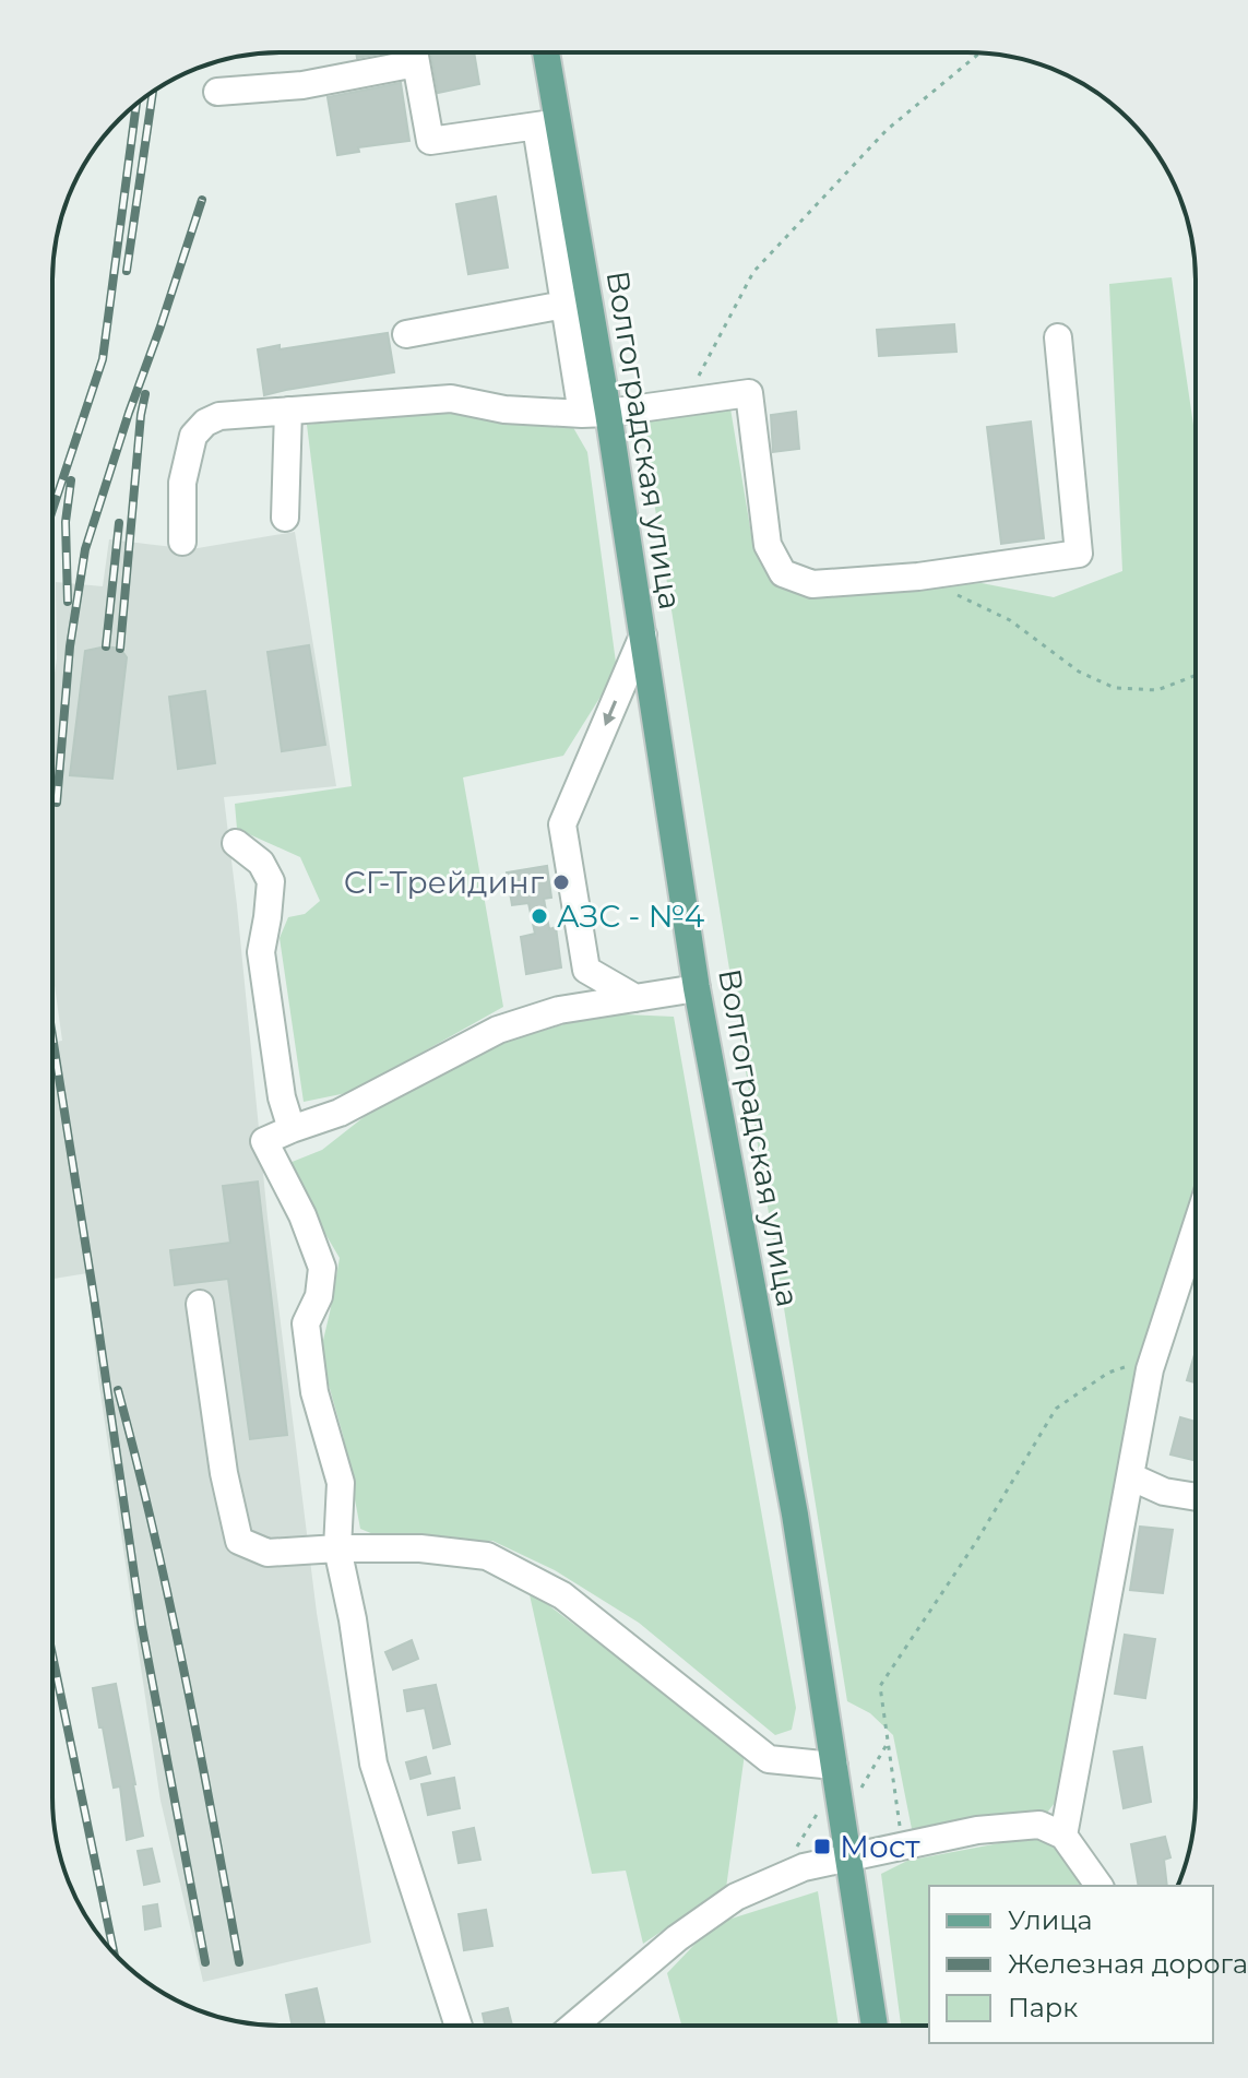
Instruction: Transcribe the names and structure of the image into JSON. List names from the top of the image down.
{
  "streets": {
    "main road": ["Волгоградская улица"]
  },
  "places": {
    "other": ["СГ-Трейдинг", "АЗС - №4"],
    "transit": ["Мост"]
  },
  "legend": ["Улица", "Железная дорога", "Парк"]
}
